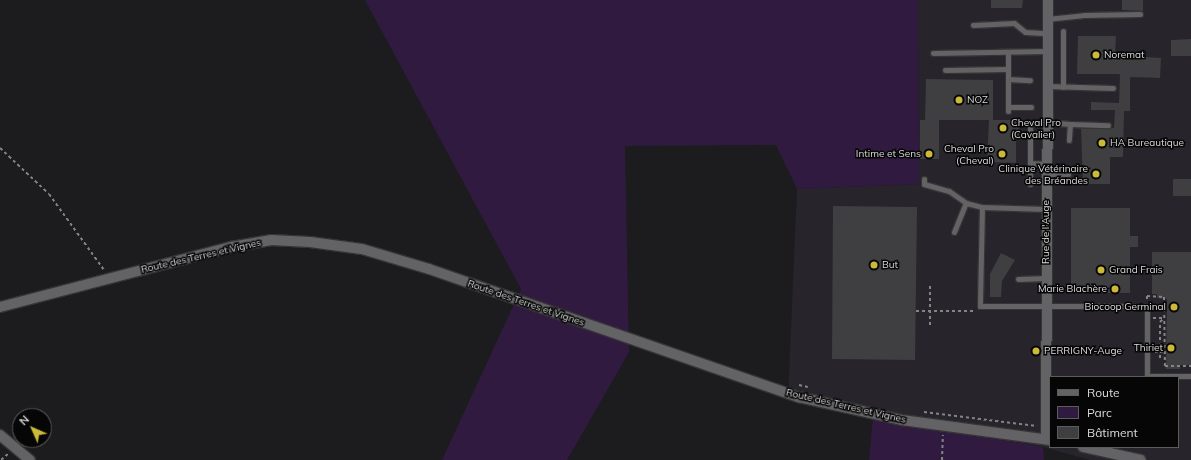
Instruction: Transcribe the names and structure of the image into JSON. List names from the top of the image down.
{
  "streets": {
    "street": ["Rue de l'Auge", "Route des Terres et Vignes"]
  },
  "crossings": [
    ["Rue de l'Auge", "Route des Terres et Vignes"]
  ],
  "places": [
    "Noremat",
    "NOZ",
    "Cheval Pro (Cavalier)",
    "HA Bureautique",
    "Intime et Sens",
    "Cheval Pro (Cheval)",
    "Clinique Vétérinaire des Bréandes",
    "But",
    "Grand Frais",
    "Marie Blachère",
    "Biocoop Germinal",
    "Thiriet",
    "PERRIGNY-Auge"
  ],
  "legend": ["Route", "Parc", "Bâtiment"],
  "north": "top left"
}
